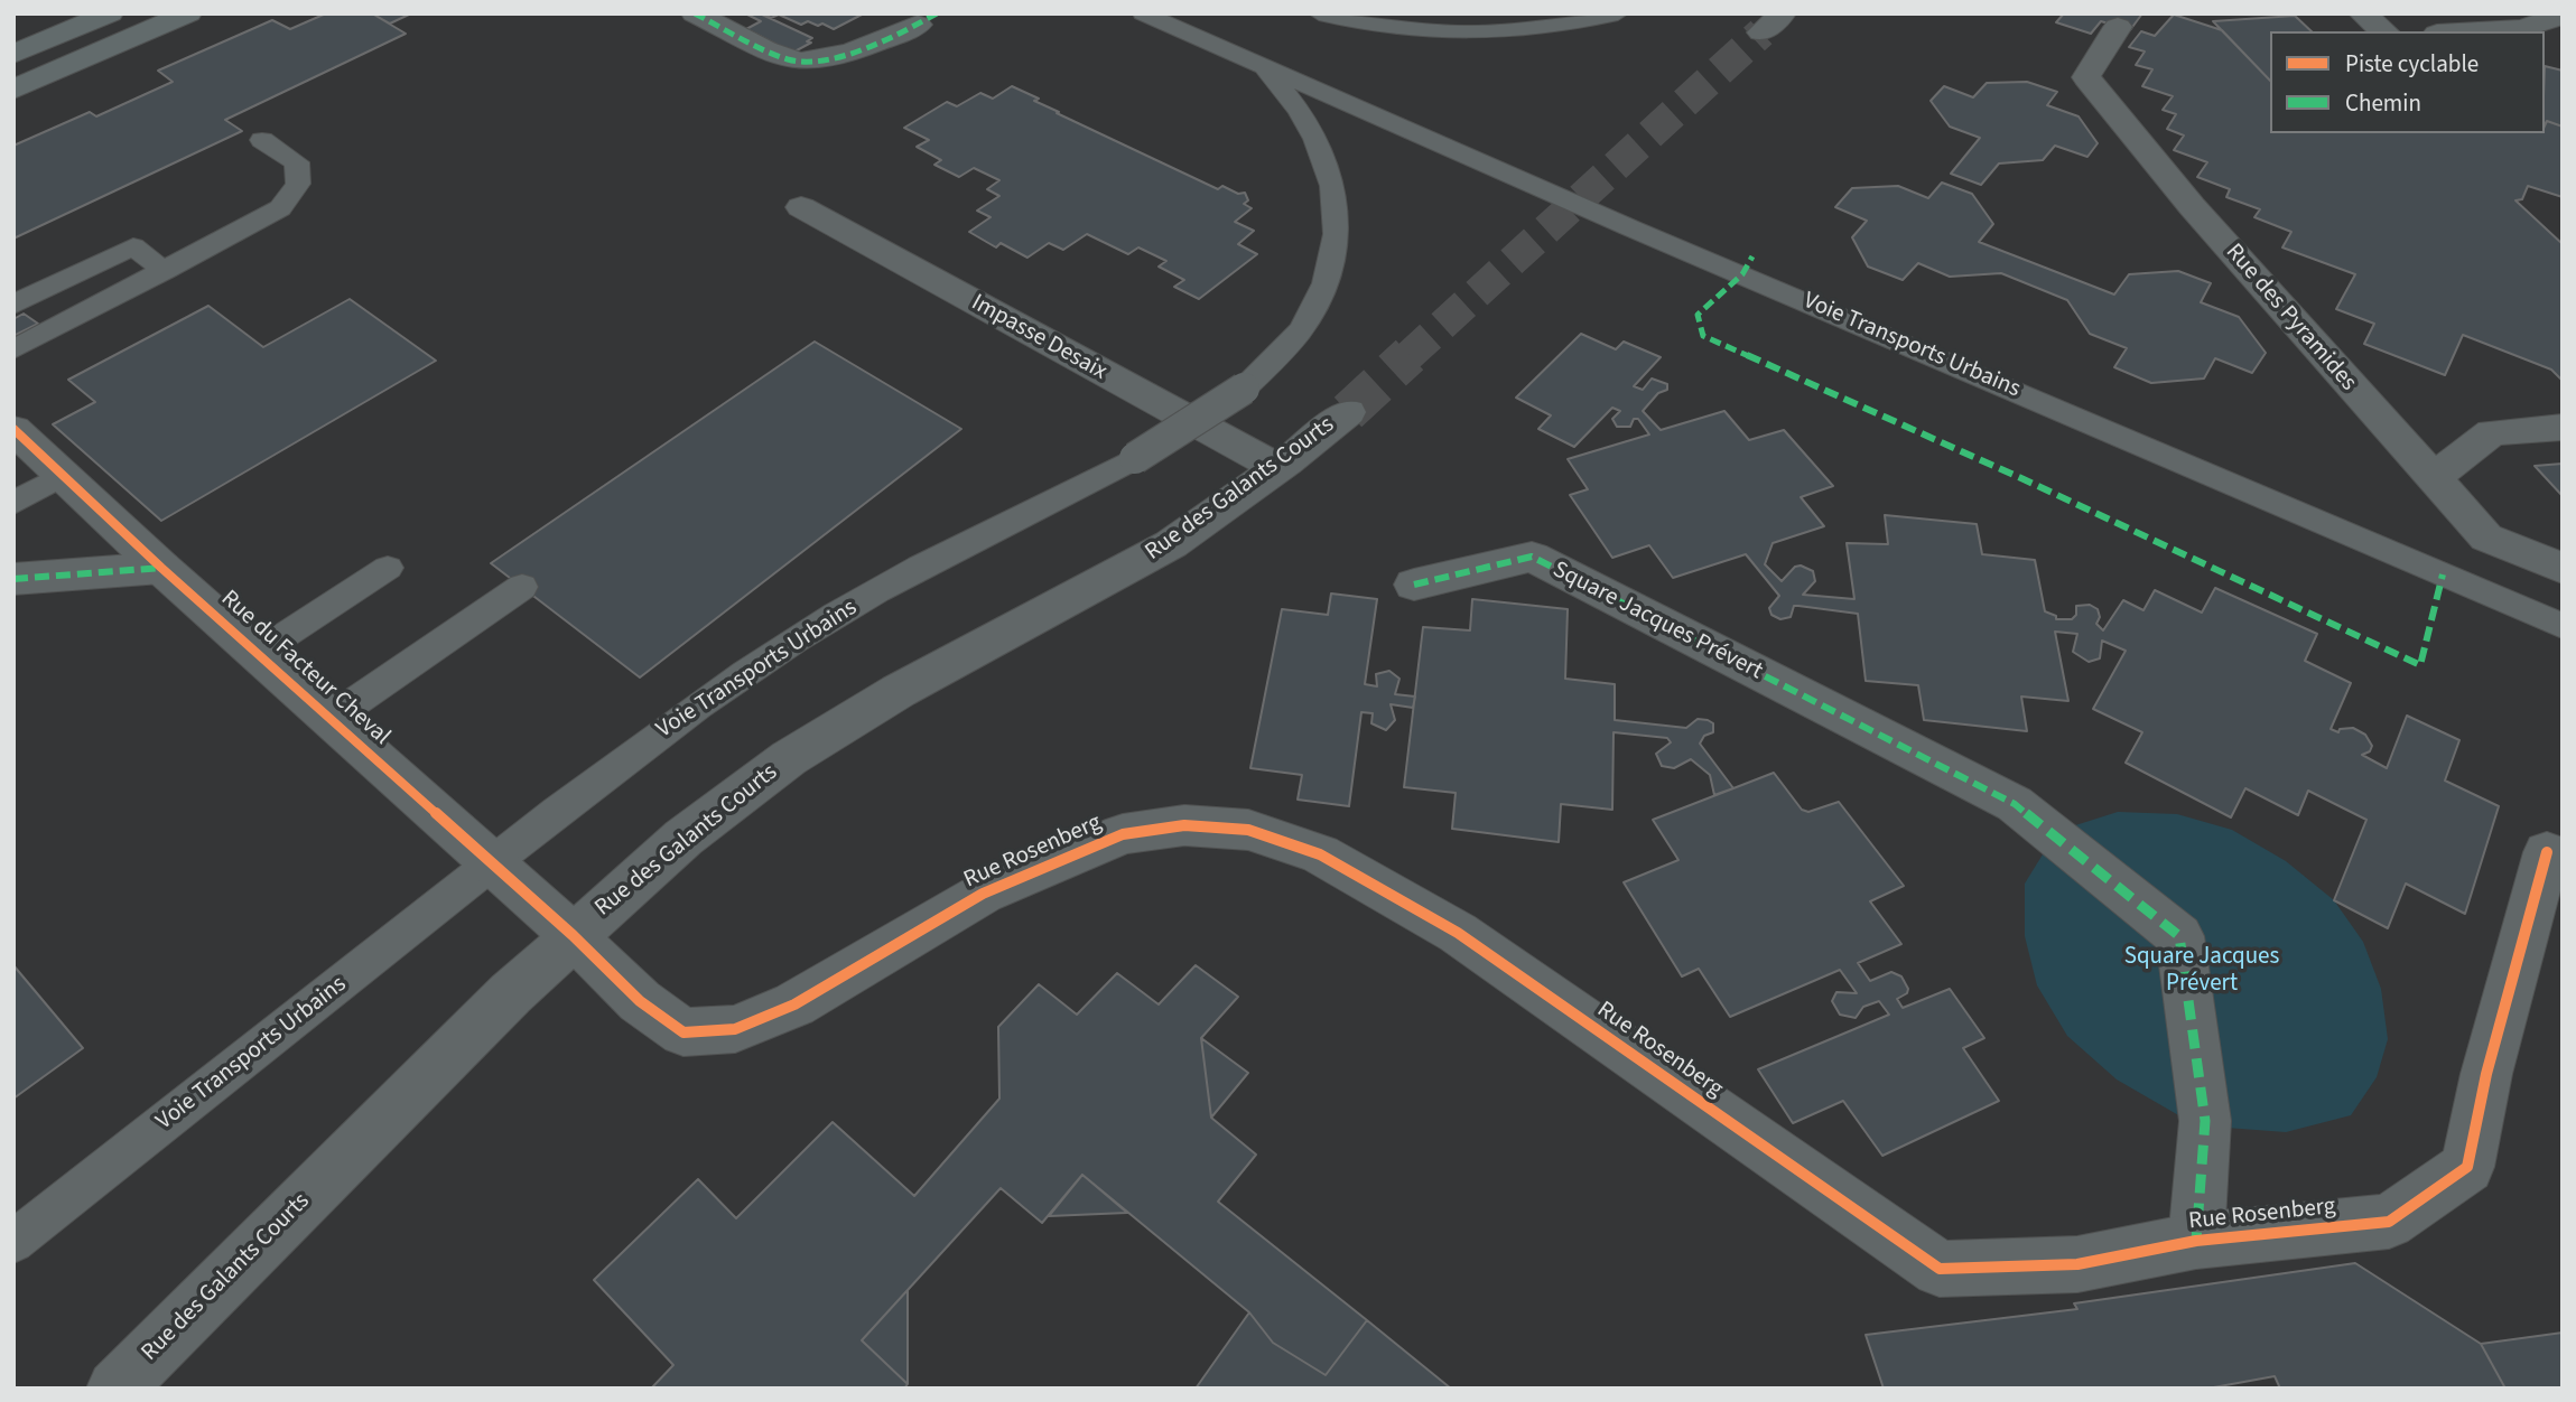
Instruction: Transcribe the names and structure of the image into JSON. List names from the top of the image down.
{
  "streets": {
    "street": [
      "Rue des Pyramides",
      "Impasse Desaix",
      "Rue des Galants Courts",
      "Square Jacques Prévert",
      "Rue du Facteur Cheval",
      "Rue Rosenberg"
    ],
    "lane": ["Voie Transports Urbains"]
  },
  "crossings": [
    ["Impasse Desaix", "Rue des Galants Courts"],
    ["Voie Transports Urbains", "Rue du Facteur Cheval"],
    ["Rue des Galants Courts", "Rue du Facteur Cheval"],
    ["Rue des Galants Courts", "Rue Rosenberg"],
    ["Square Jacques Prévert", "Rue Rosenberg"],
    ["Rue du Facteur Cheval", "Rue Rosenberg"]
  ],
  "parks": ["Square Jacques Prévert"],
  "legend": ["Piste cyclable", "Chemin"]
}
